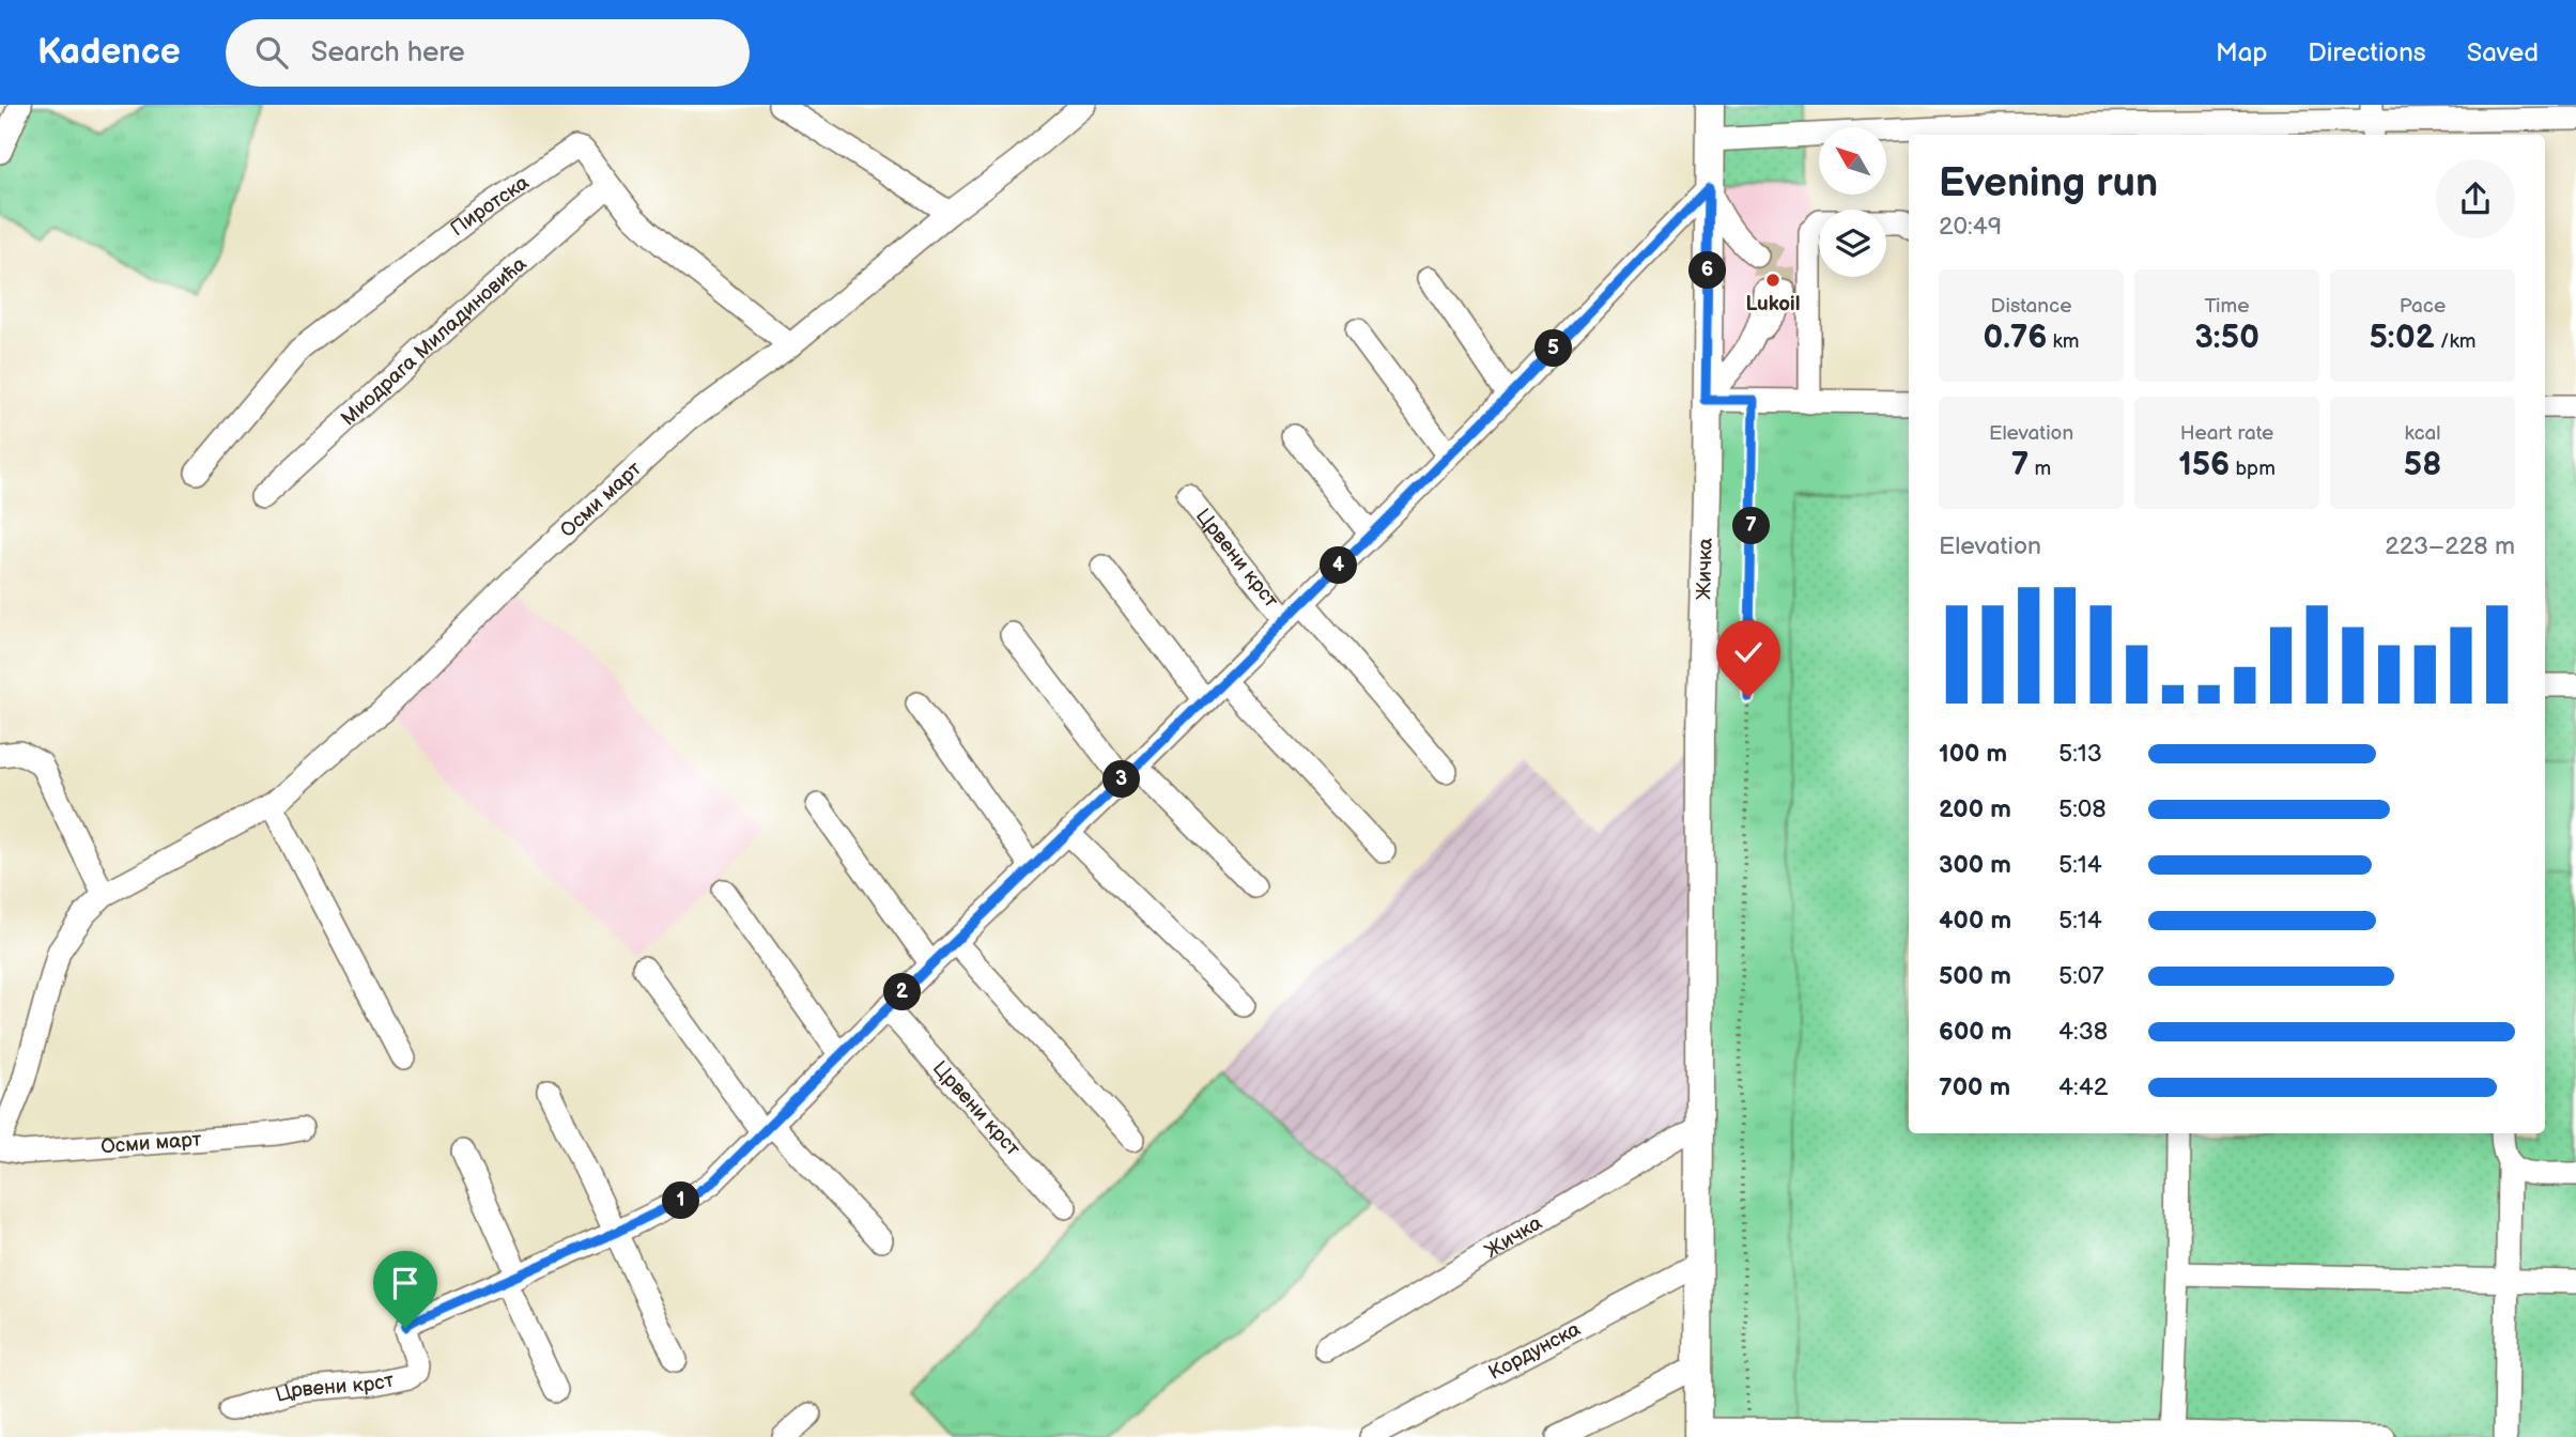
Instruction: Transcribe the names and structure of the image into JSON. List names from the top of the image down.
{
  "streets": {
    "main road": ["Жичка"],
    "street": [
      "Пиротска",
      "Миодрага Миладиновића",
      "Осми март",
      "Црвени крст",
      "Кордунска"
    ]
  },
  "crossings": [
    ["Пиротска", "Миодрага Миладиновића"],
    ["Пиротска", "Осми март"],
    ["Црвени крст", "Жичка"],
    ["Жичка", "Кордунска"]
  ],
  "places": ["Lukoil"],
  "north": "top left",
  "page": {
    "header": "Kadence",
    "search": "Search here",
    "nav": ["Map", "Directions", "Saved"],
    "heading": ["Evening run", "20:49"],
    "pins": [
      "6",
      "5",
      "7",
      "4",
      "3",
      "2",
      "1"
    ],
    "stats": [
      ["Distance", "0.76 km"],
      ["Time", "3:50"],
      ["Pace", "5:02 /km"],
      ["Elevation", "7 m"],
      ["Heart rate", "156 bpm"],
      ["kcal", "58"]
    ],
    "chart": ["Elevation", "223–228 m"],
    "list": [
      {
        "name": "100 m",
        "note": "5:13"
      },
      {
        "name": "200 m",
        "note": "5:08"
      },
      {
        "name": "300 m",
        "note": "5:14"
      },
      {
        "name": "400 m",
        "note": "5:14"
      },
      {
        "name": "500 m",
        "note": "5:07"
      },
      {
        "name": "600 m",
        "note": "4:38"
      },
      {
        "name": "700 m",
        "note": "4:42"
      }
    ]
  }
}
